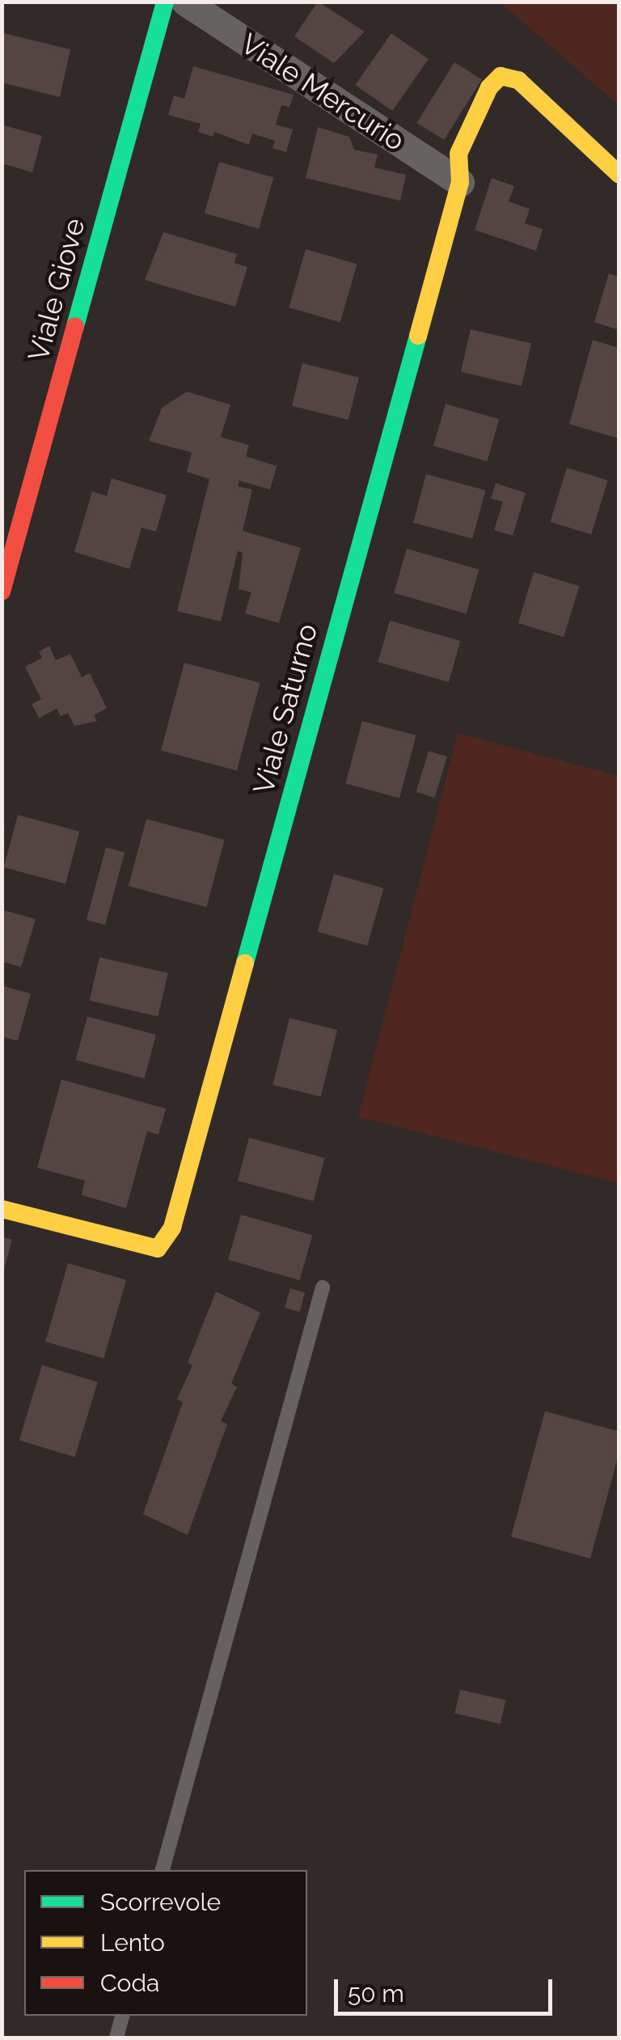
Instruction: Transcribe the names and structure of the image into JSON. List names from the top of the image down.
{
  "streets": {
    "street": ["Viale Mercurio", "Viale Giove", "Viale Saturno"]
  },
  "crossings": [
    ["Viale Mercurio", "Viale Saturno"]
  ],
  "legend": ["Scorrevole", "Lento", "Coda"],
  "scale_bar": "50 m"
}
